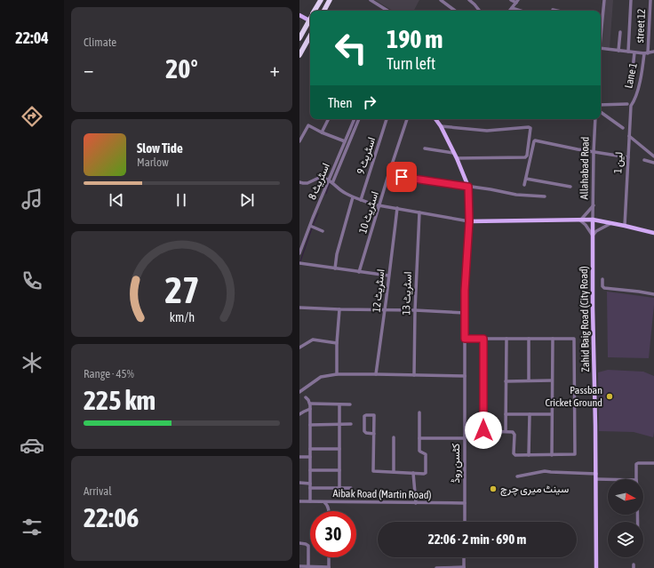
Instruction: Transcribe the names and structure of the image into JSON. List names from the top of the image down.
{
  "streets": {
    "main road": ["Zahid Baig Road (City Road)"],
    "street": [
      "street 12",
      "Lane 1",
      "اسٹریٹ 9",
      "لین 1",
      "Allahabad Road",
      "اسٹریٹ 8",
      "اسٹریٹ 10",
      "اسٹریٹ 12",
      "اسٹریٹ 13",
      "کٹسن روڈ",
      "Aibak Road (Martin Road)"
    ]
  },
  "crossings": [
    ["street 12", "Lane 1"],
    ["Lane 1", "لین 1"],
    ["Allahabad Road", "Zahid Baig Road (City Road)"],
    ["کٹسن روڈ", "Aibak Road (Martin Road)"]
  ],
  "places": ["Passban Cricket Ground", "سینٹ میری چرچ"],
  "north": "right",
  "page": {
    "tabs": "22:04",
    "tile": [
      "Climate",
      ["Range · 45%", "225 km"],
      ["Arrival", "22:06"]
    ],
    "turn": ["190 m", "Turn left"],
    "heat": ["−", "20°", "+"],
    "then": "Then",
    "song": ["Slow Tide", "Marlow"],
    "limit": "30",
    "trip": "22:06 · 2 min · 690 m",
    "gauge": ["27", "km/h"]
  }
}
